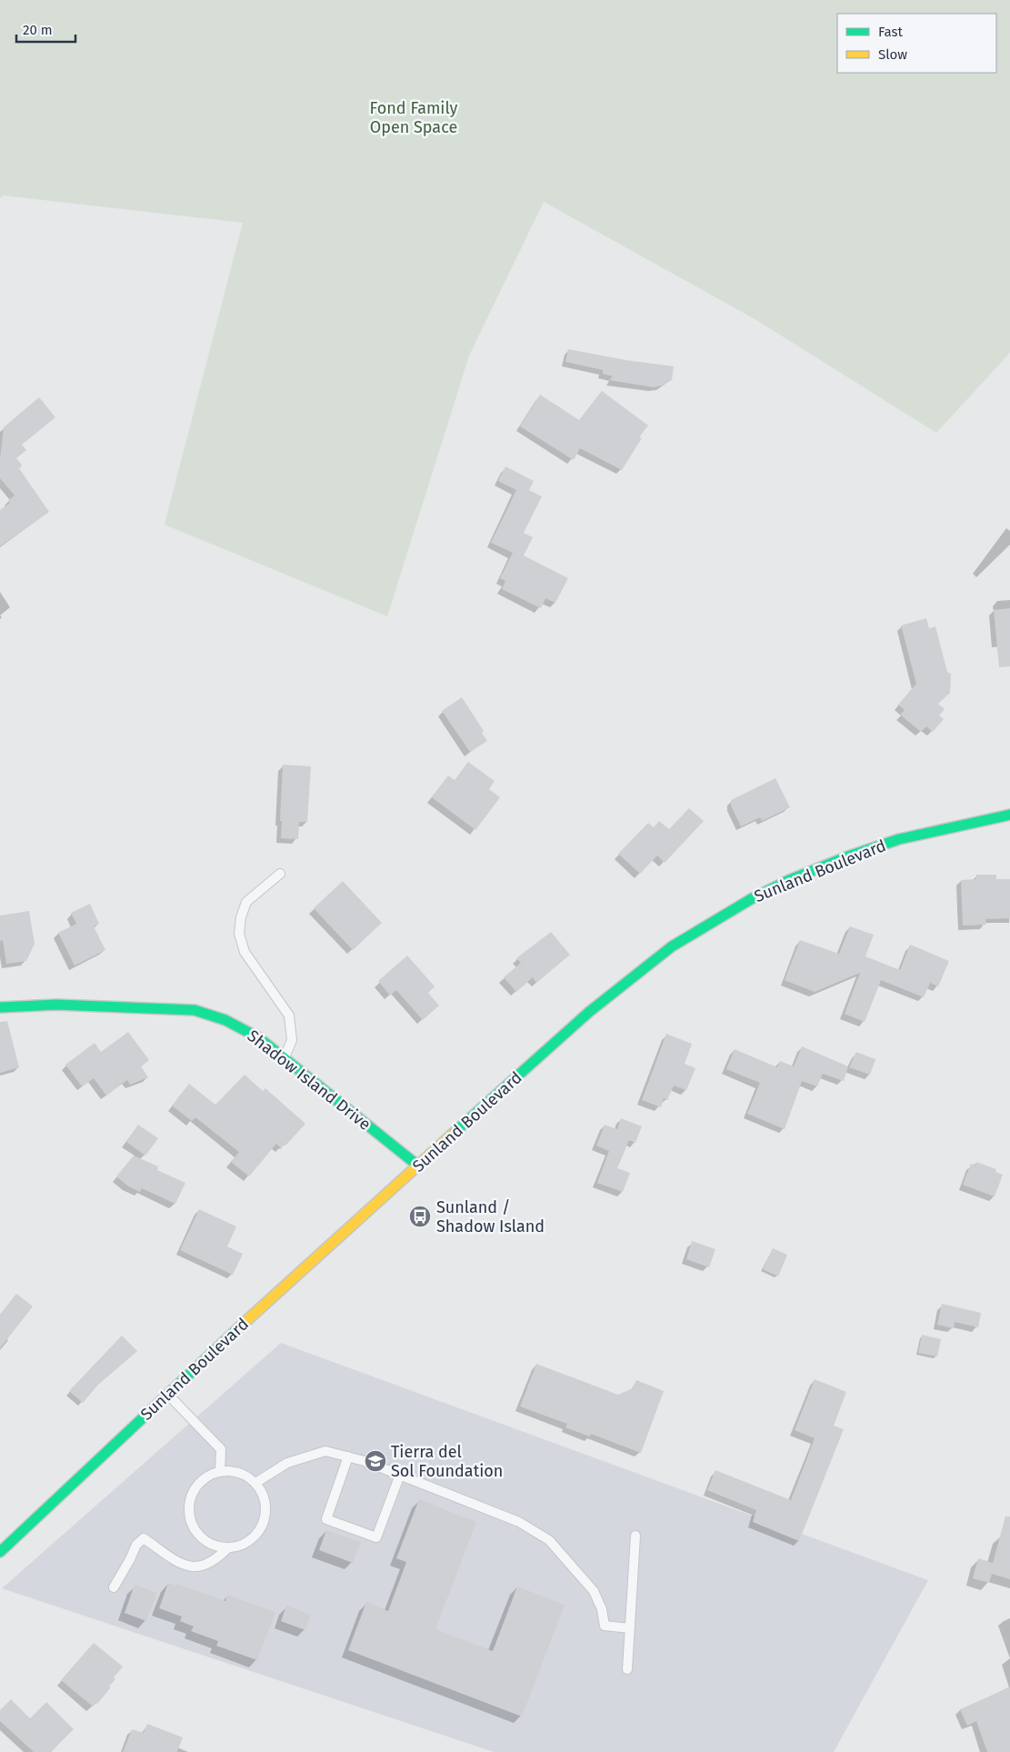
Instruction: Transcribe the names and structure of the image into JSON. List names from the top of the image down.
{
  "streets": {
    "main road": ["Sunland Boulevard", "Shadow Island Drive"]
  },
  "crossings": [
    ["Sunland Boulevard", "Shadow Island Drive"]
  ],
  "parks": ["Fond Family Open Space"],
  "places": {
    "bus stop": ["Sunland / Shadow Island"],
    "school or university": ["Tierra del Sol Foundation"]
  },
  "legend": ["Fast", "Slow"],
  "scale_bar": "20 m"
}
